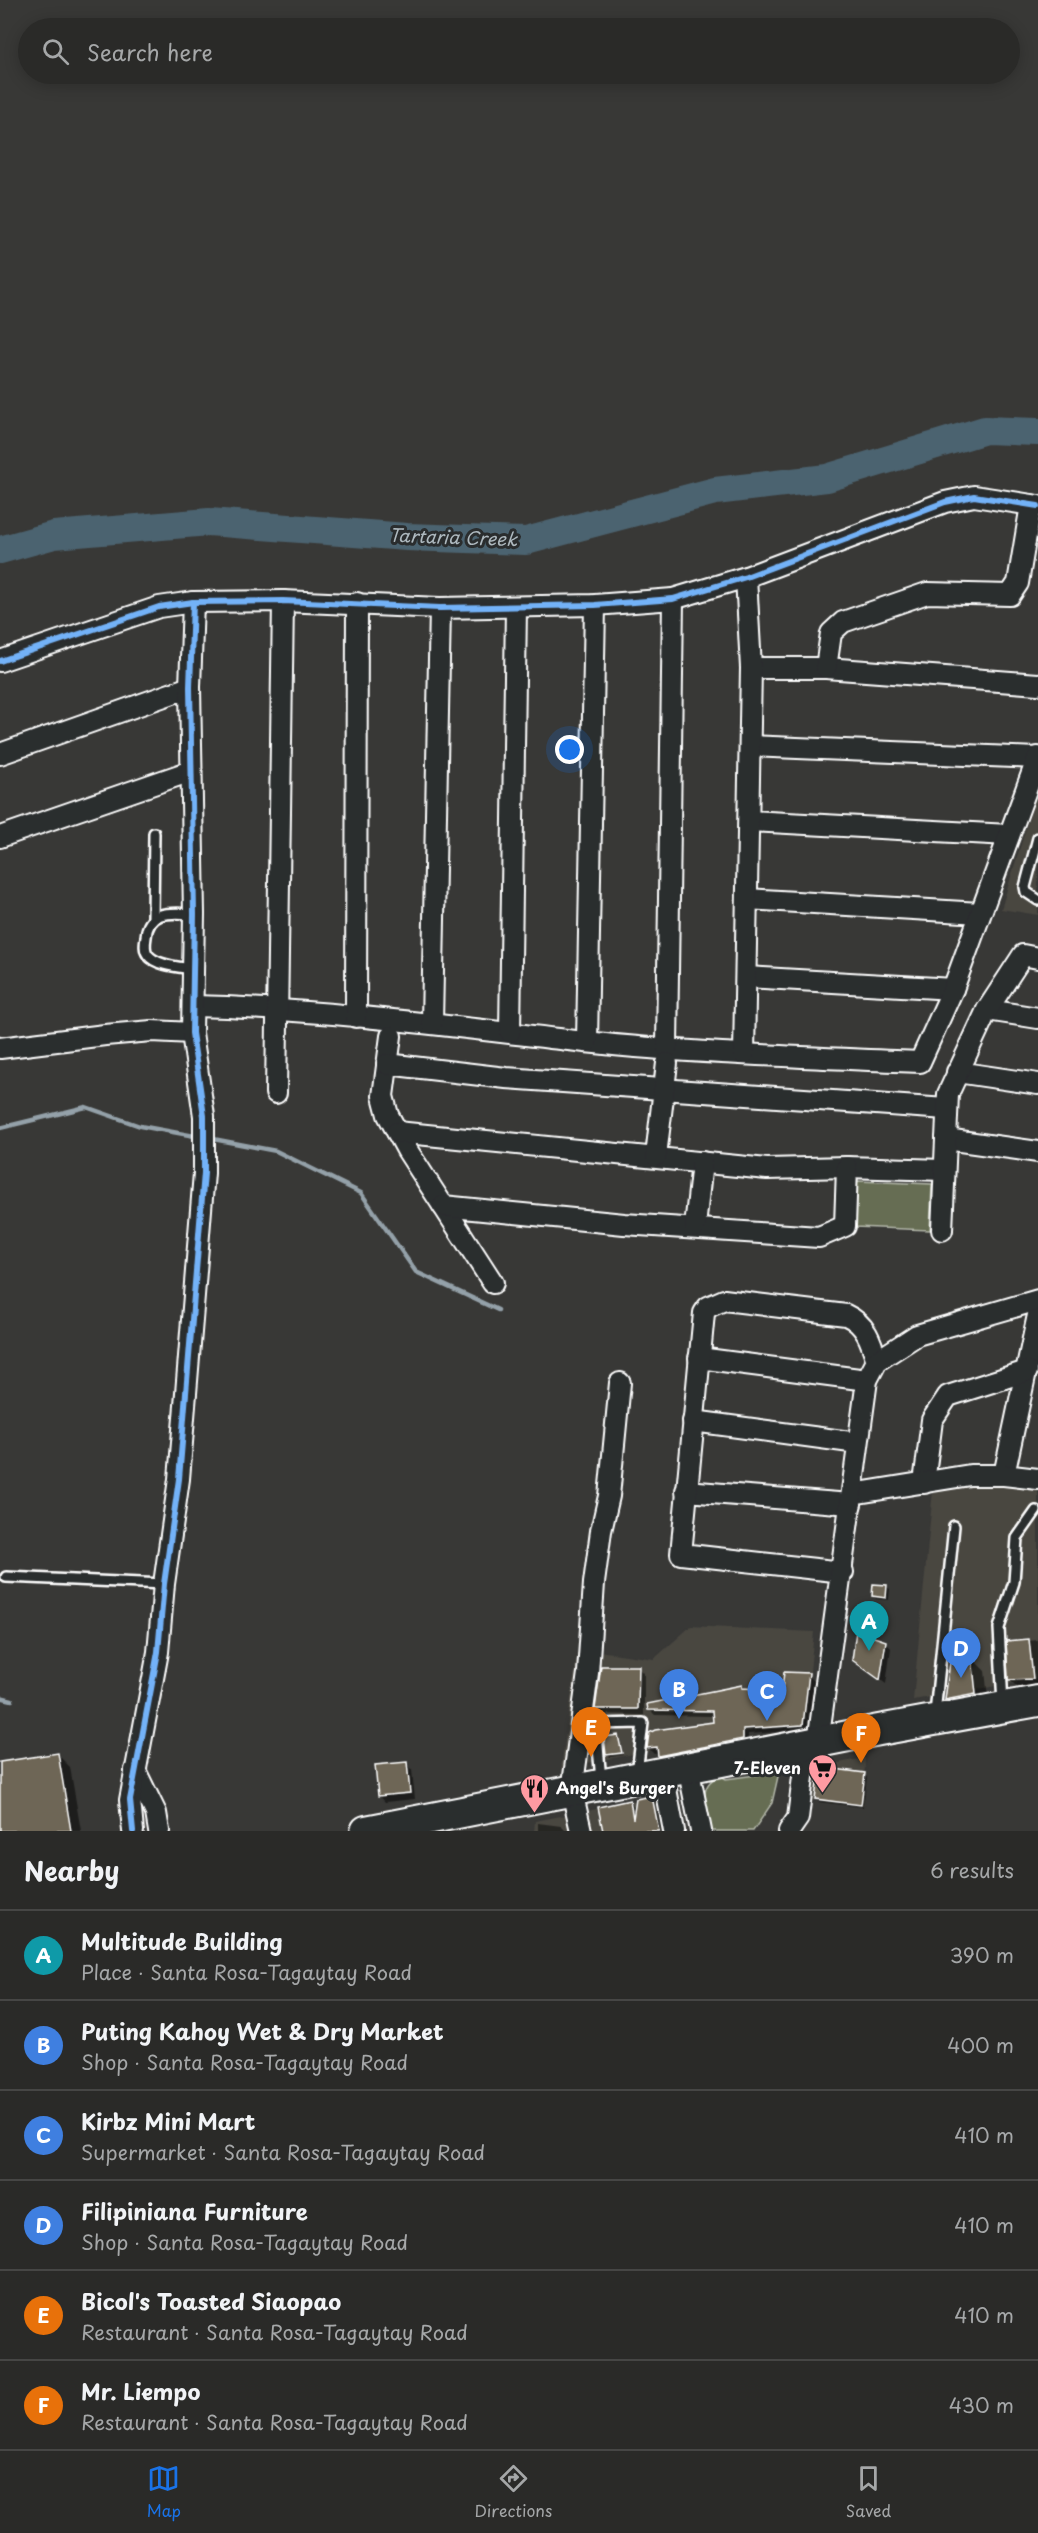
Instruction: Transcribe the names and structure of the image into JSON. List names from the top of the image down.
{
  "water": ["Tartaria Creek"],
  "places": {
    "supermarket": ["7-Eleven"],
    "restaurant": ["Angel's Burger"]
  },
  "page": {
    "search": "Search here",
    "pins": [
      "A",
      "D",
      "B",
      "C",
      "E",
      "F"
    ],
    "heading": ["Nearby", "6 results"],
    "list": [
      {
        "mark": "A",
        "name": "Multitude Building",
        "note": "Place · Santa Rosa-Tagaytay Road",
        "value": "390 m"
      },
      {
        "mark": "B",
        "name": "Puting Kahoy Wet & Dry Market",
        "note": "Shop · Santa Rosa-Tagaytay Road",
        "value": "400 m"
      },
      {
        "mark": "C",
        "name": "Kirbz Mini Mart",
        "note": "Supermarket · Santa Rosa-Tagaytay Road",
        "value": "410 m"
      },
      {
        "mark": "D",
        "name": "Filipiniana Furniture",
        "note": "Shop · Santa Rosa-Tagaytay Road",
        "value": "410 m"
      },
      {
        "mark": "E",
        "name": "Bicol's Toasted Siaopao",
        "note": "Restaurant · Santa Rosa-Tagaytay Road",
        "value": "410 m"
      },
      {
        "mark": "F",
        "name": "Mr. Liempo",
        "note": "Restaurant · Santa Rosa-Tagaytay Road",
        "value": "430 m"
      }
    ],
    "nav": ["Map", "Directions", "Saved"]
  }
}
